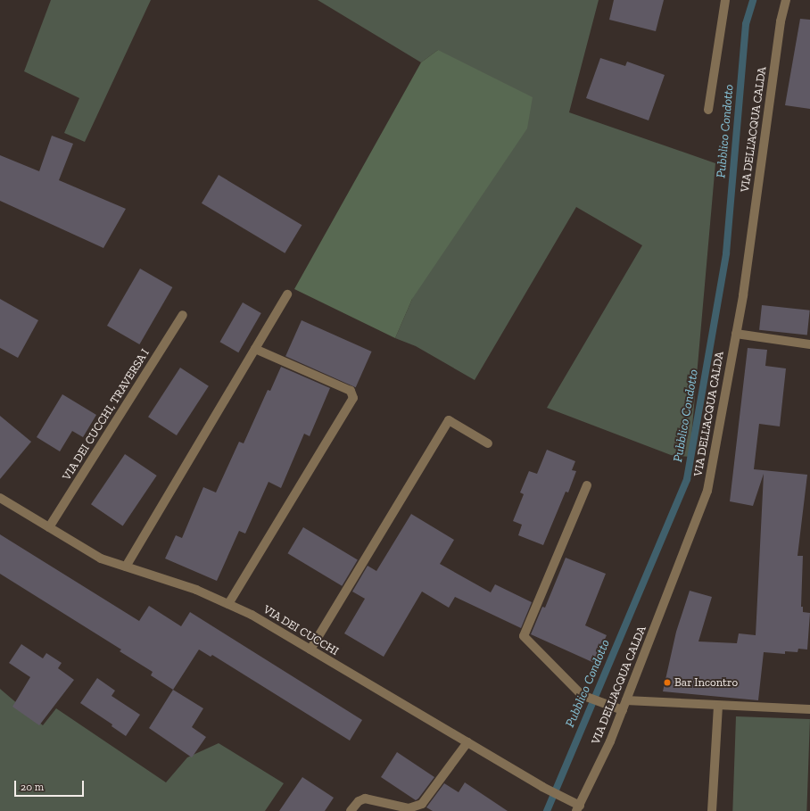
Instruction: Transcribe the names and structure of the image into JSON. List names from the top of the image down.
{
  "streets": {
    "street": ["VIA DELL'ACQUA CALDA", "VIA DEI CUCCHI, TRAVERSA I", "VIA DEI CUCCHI"]
  },
  "crossings": [
    ["VIA DELL'ACQUA CALDA", "VIA DEI CUCCHI"],
    ["VIA DEI CUCCHI, TRAVERSA I", "VIA DEI CUCCHI"]
  ],
  "water": ["Pubblico Condotto"],
  "places": ["Bar Incontro"],
  "scale_bar": "20 m"
}
